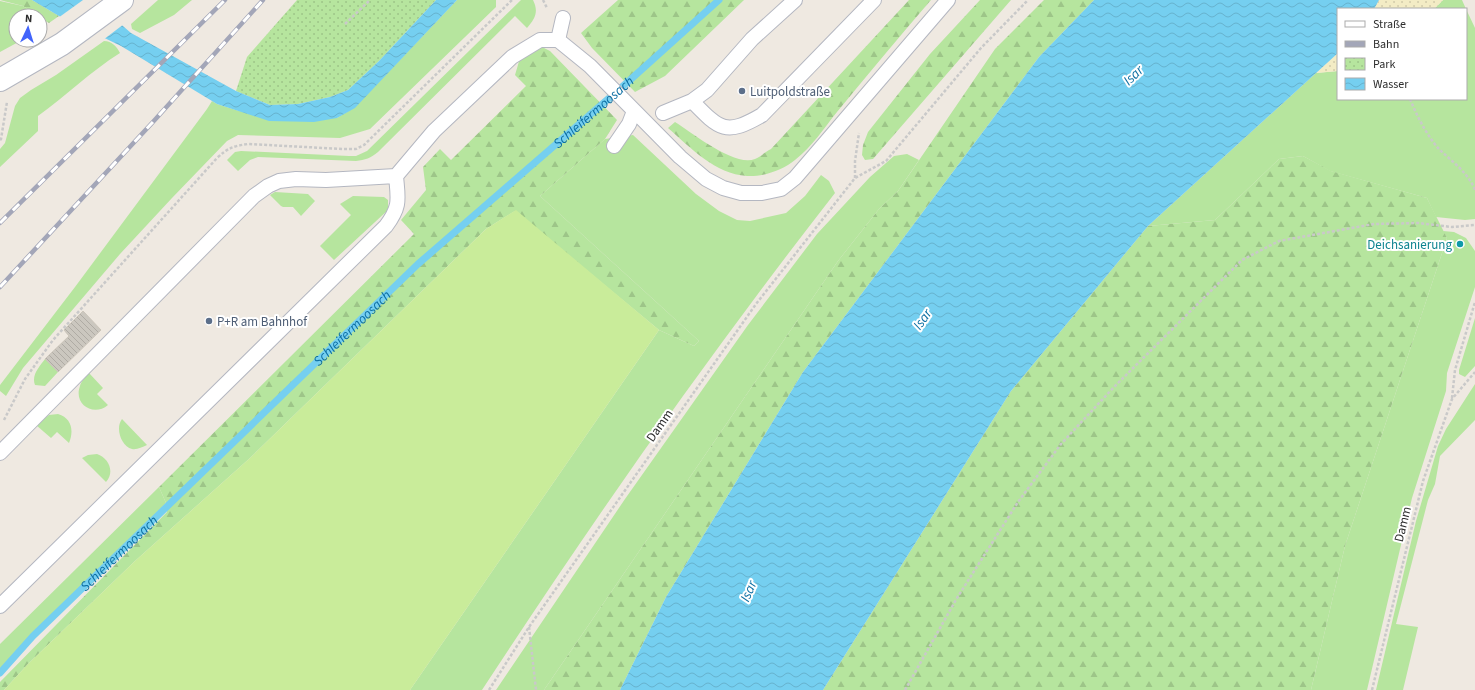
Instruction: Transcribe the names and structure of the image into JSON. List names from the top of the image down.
{
  "streets": {
    "path": ["Damm"]
  },
  "water": ["Isar", "Schleifermoosach"],
  "places": ["Luitpoldstraße", "Deichsanierung", "P+R am Bahnhof"],
  "legend": [
    "Straße",
    "Bahn",
    "Park",
    "Wasser"
  ],
  "north": "top"
}
